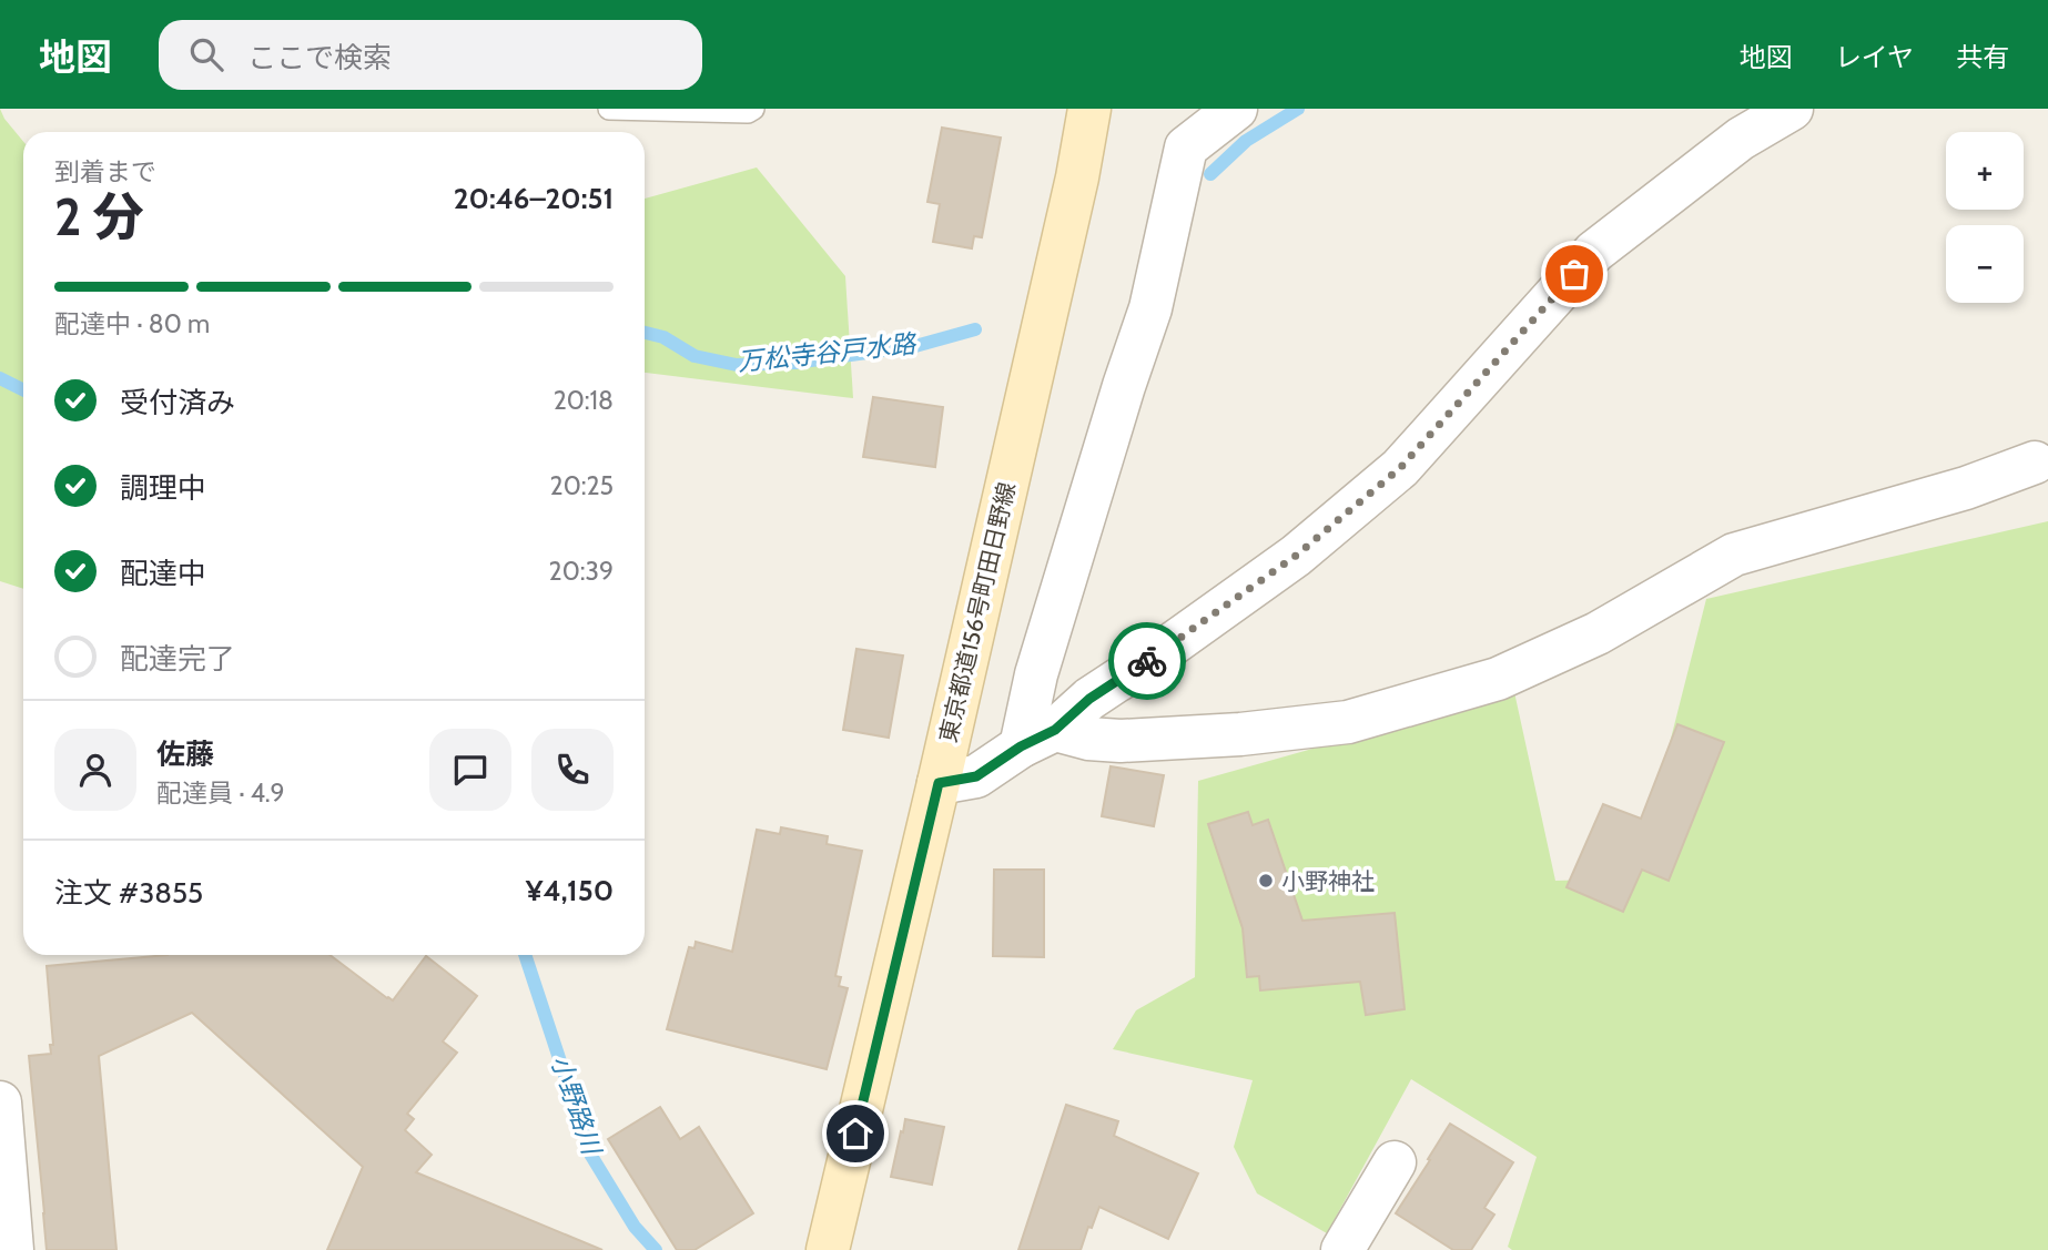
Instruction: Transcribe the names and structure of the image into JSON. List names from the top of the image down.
{
  "streets": {
    "main road": ["東京都道156号町田日野線"]
  },
  "water": ["万松寺谷戸水路", "小野路川"],
  "places": ["小野神社"],
  "page": {
    "header": "地図",
    "search": "ここで検索",
    "nav": ["地図", "レイヤ", "共有"],
    "map_buttons": ["+", "−"],
    "heading": ["2 分", "到着まで", "20:46–20:51"],
    "panel": [
      "佐藤",
      "配達員 · 4.9",
      "注文 #3855",
      "¥4,150"
    ],
    "bar": "配達中 · 80 m",
    "list": [
      ["受付済み", "20:18"],
      ["調理中", "20:25"],
      ["配達中", "20:39"],
      "配達完了"
    ]
  }
}
